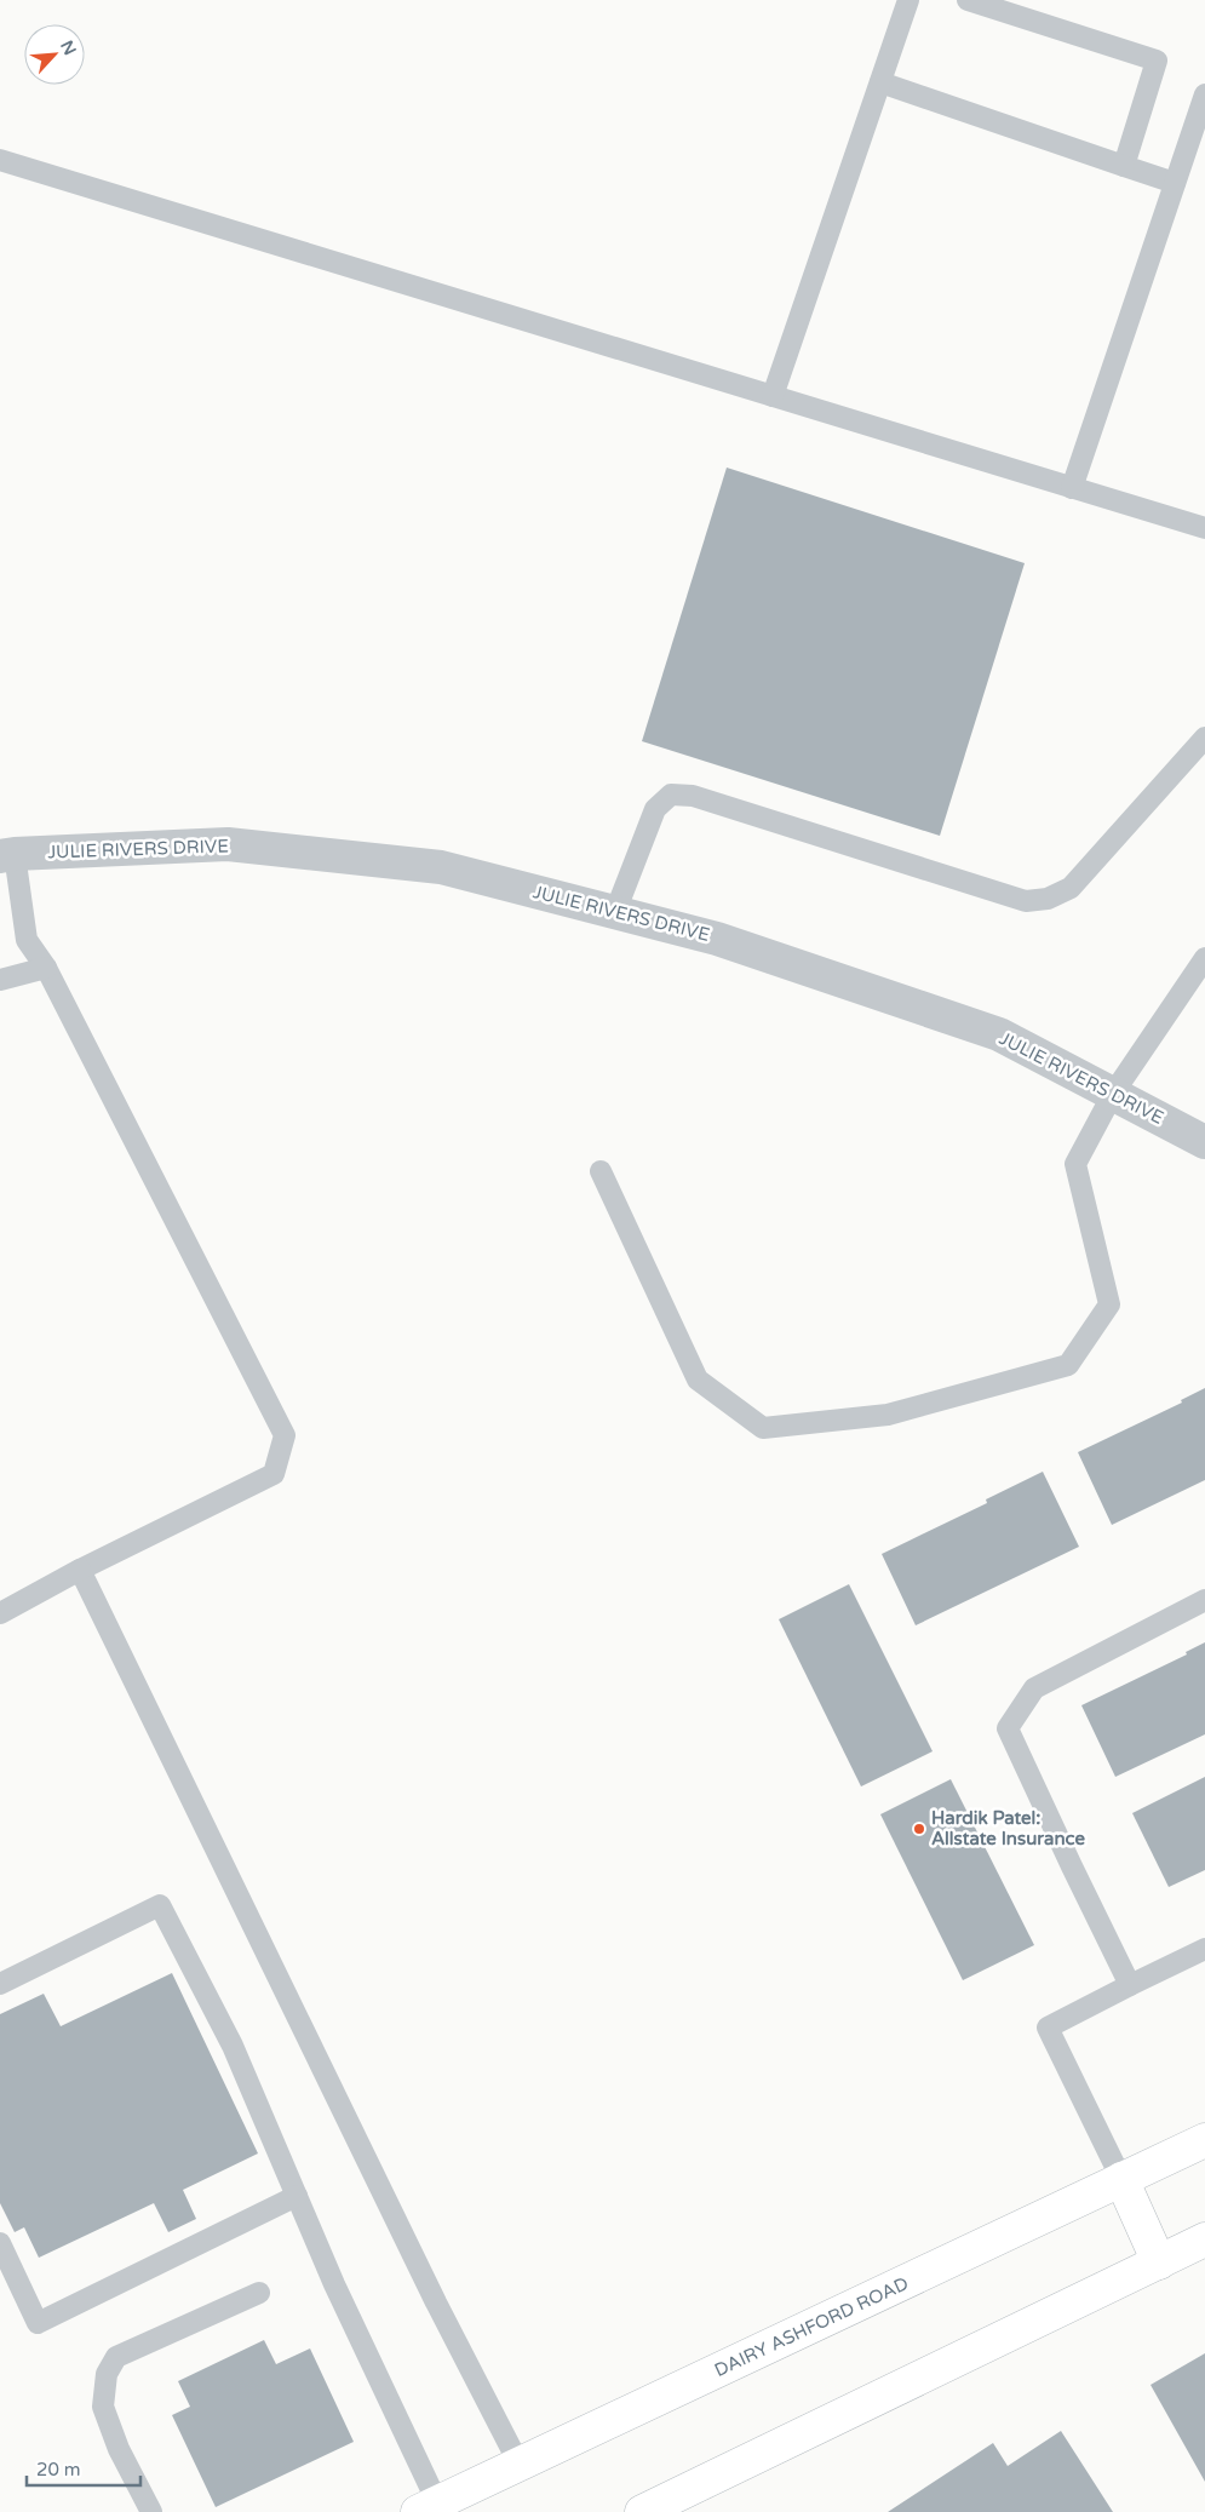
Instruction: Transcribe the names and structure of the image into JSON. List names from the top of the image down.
{
  "streets": {
    "main road": ["DAIRY ASHFORD ROAD"],
    "street": ["JULIE RIVERS DRIVE"]
  },
  "places": ["Hardik Patel: Allstate Insurance"],
  "scale_bar": "20 m",
  "north": "top right"
}
